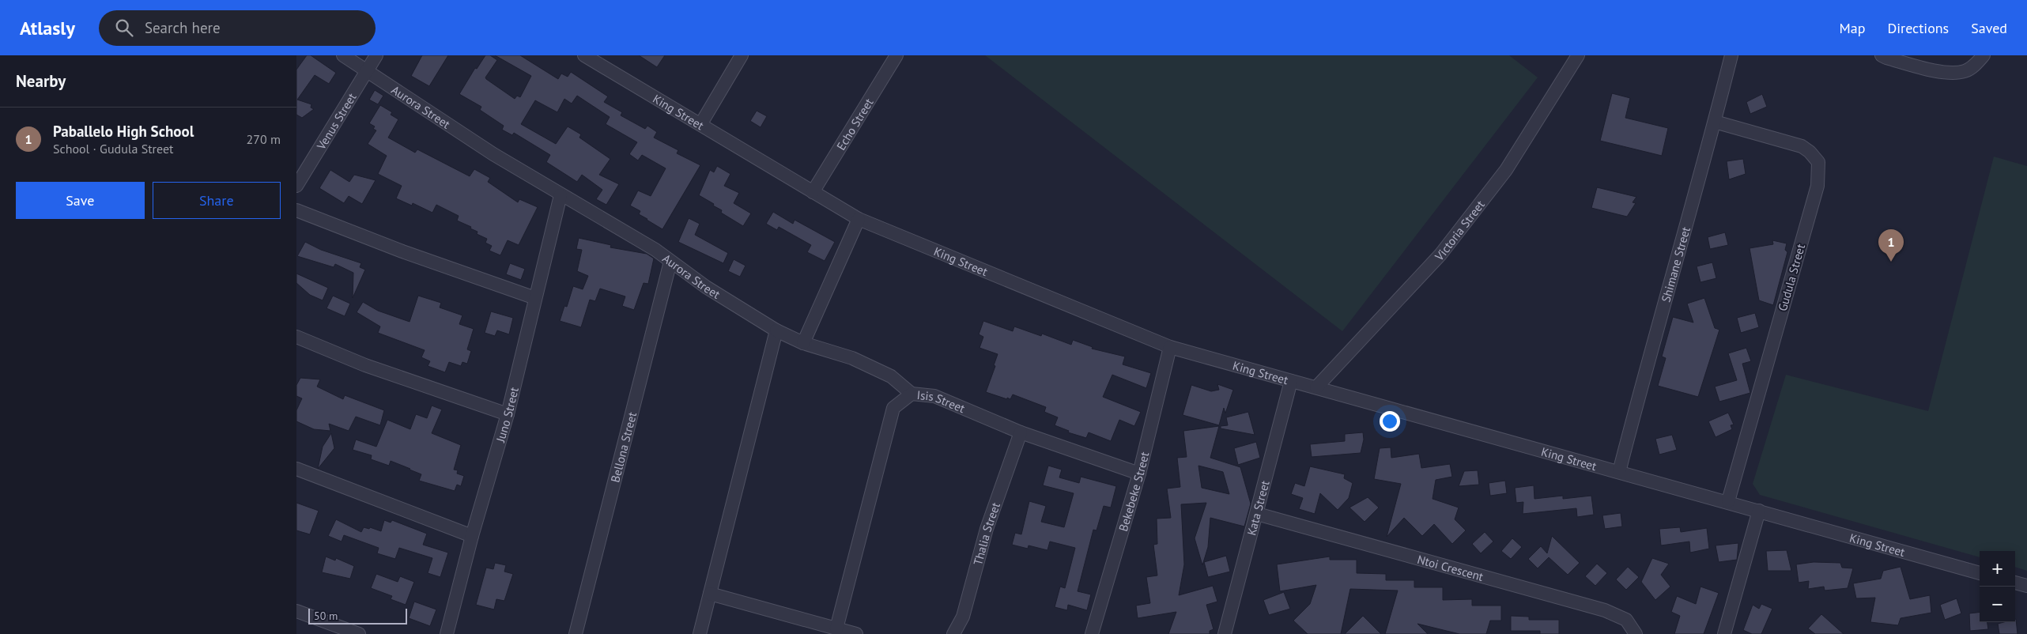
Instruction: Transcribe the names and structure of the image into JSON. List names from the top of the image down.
{
  "streets": {
    "street": [
      "Aurora Street",
      "King Street",
      "Venus Street",
      "Echo Street",
      "Victoria Street",
      "Shimane Street",
      "Gudula Street",
      "Isis Street",
      "Juno Street",
      "Bellona Street",
      "Bekebeke Street",
      "Kata Street",
      "Thalia Street",
      "Ntoi Crescent"
    ]
  },
  "crossings": [
    ["Aurora Street", "Venus Street"],
    ["Aurora Street", "Isis Street"],
    ["Aurora Street", "Juno Street"],
    ["Aurora Street", "Bellona Street"],
    ["King Street", "Echo Street"],
    ["King Street", "Victoria Street"],
    ["King Street", "Shimane Street"],
    ["King Street", "Gudula Street"],
    ["King Street", "Bekebeke Street"],
    ["King Street", "Kata Street"],
    ["Shimane Street", "Gudula Street"],
    ["Isis Street", "Bekebeke Street"],
    ["Isis Street", "Thalia Street"],
    ["Kata Street", "Ntoi Crescent"]
  ],
  "scale_bar": "50 m",
  "page": {
    "header": "Atlasly",
    "search": "Search here",
    "nav": ["Map", "Directions", "Saved"],
    "heading": "Nearby",
    "list": [
      {
        "mark": "1",
        "name": "Paballelo High School",
        "note": "School · Gudula Street",
        "value": "270 m"
      }
    ],
    "buttons": ["Save", "Share"],
    "pins": "1",
    "map_buttons": ["+", "−"],
    "scale": "50 m"
  }
}
